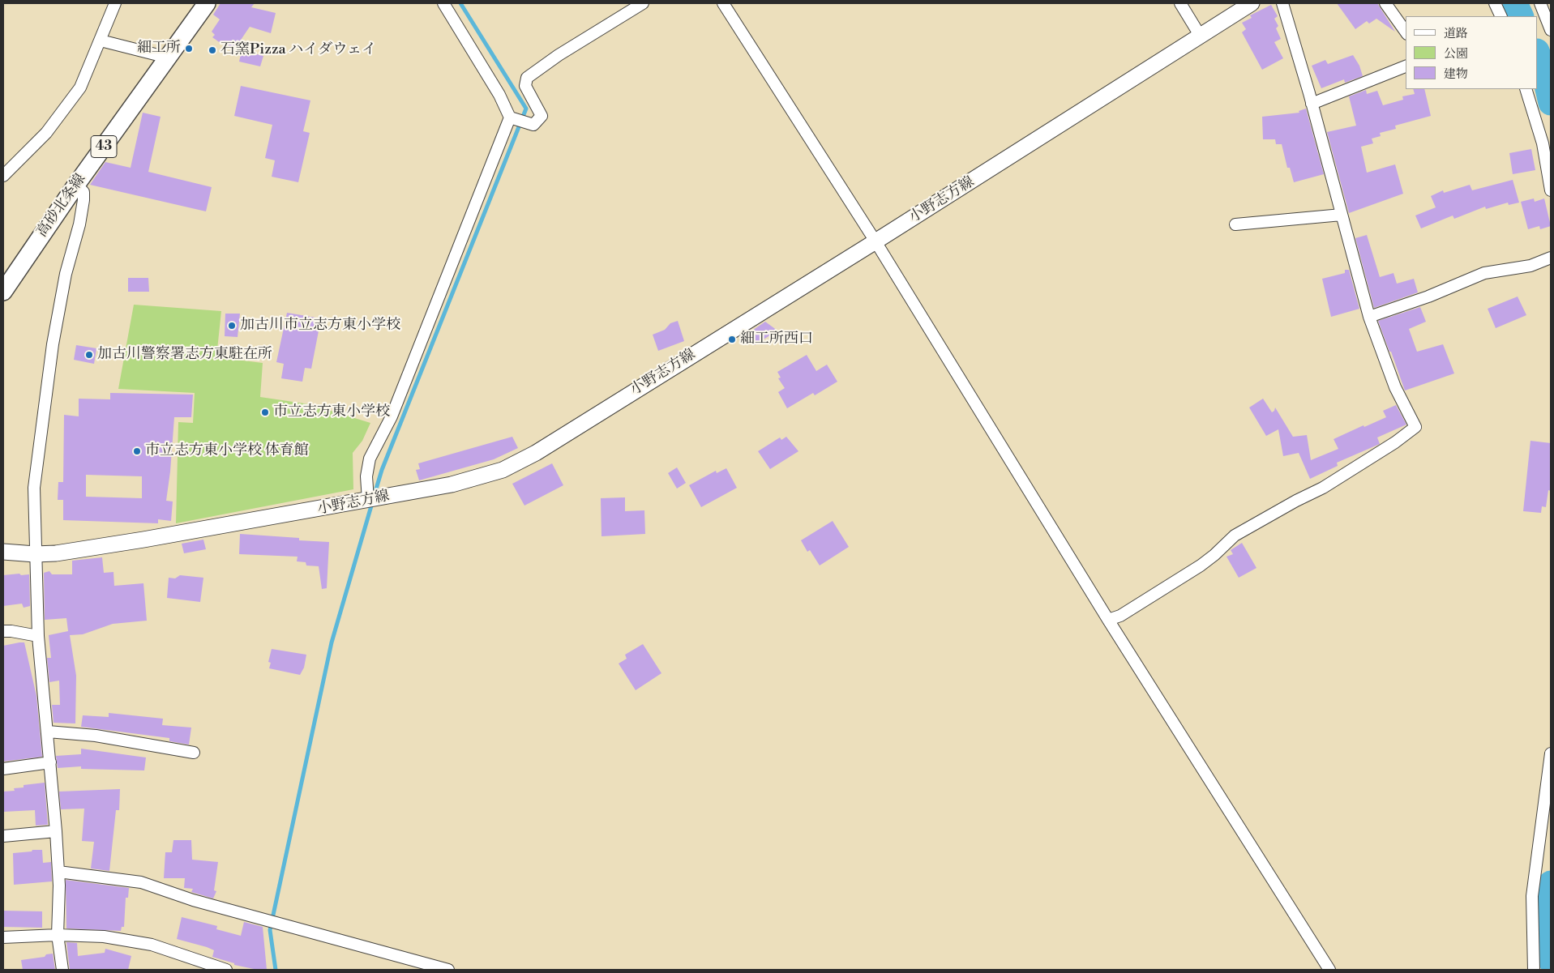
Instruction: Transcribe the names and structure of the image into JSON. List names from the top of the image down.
{
  "streets": {
    "main road": ["43", "小野志方線", "高砂北条線"]
  },
  "places": [
    "細工所",
    "石窯Pizza ハイダウェイ",
    "加古川市立志方東小学校",
    "細工所西口",
    "加古川警察署志方東駐在所",
    "市立志方東小学校",
    "市立志方東小学校 体育館"
  ],
  "legend": ["道路", "公園", "建物"]
}
